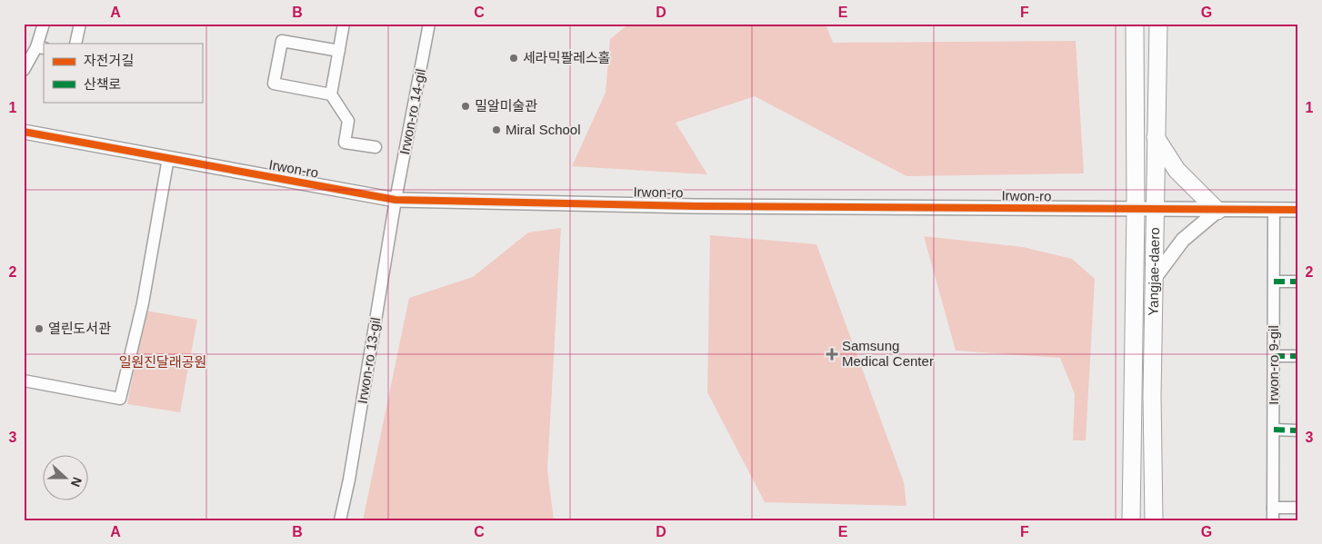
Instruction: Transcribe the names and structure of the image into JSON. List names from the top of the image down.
{
  "streets": {
    "main road": ["Yangjae-daero"],
    "street": [
      "Irwon-ro 14-gil",
      "Irwon-ro",
      "Irwon-ro 13-gil",
      "Irwon-ro 9-gil"
    ]
  },
  "crossings": [
    ["Irwon-ro 14-gil", "Irwon-ro"],
    ["Irwon-ro 14-gil", "Irwon-ro 13-gil"],
    ["Irwon-ro", "Yangjae-daero"],
    ["Irwon-ro", "Irwon-ro 13-gil"],
    ["Irwon-ro", "Irwon-ro 9-gil"]
  ],
  "parks": ["일원진달래공원"],
  "places": {
    "other": [
      "세라믹팔레스홀",
      "밀알미술관",
      "Miral School",
      "열린도서관"
    ],
    "health": ["Samsung Medical Center"]
  },
  "legend": ["자전거길", "산책로"],
  "north": "right",
  "grid": {
    "columns": [
      "A",
      "B",
      "C",
      "D",
      "E",
      "F",
      "G"
    ],
    "rows": ["1", "2", "3"]
  }
}
